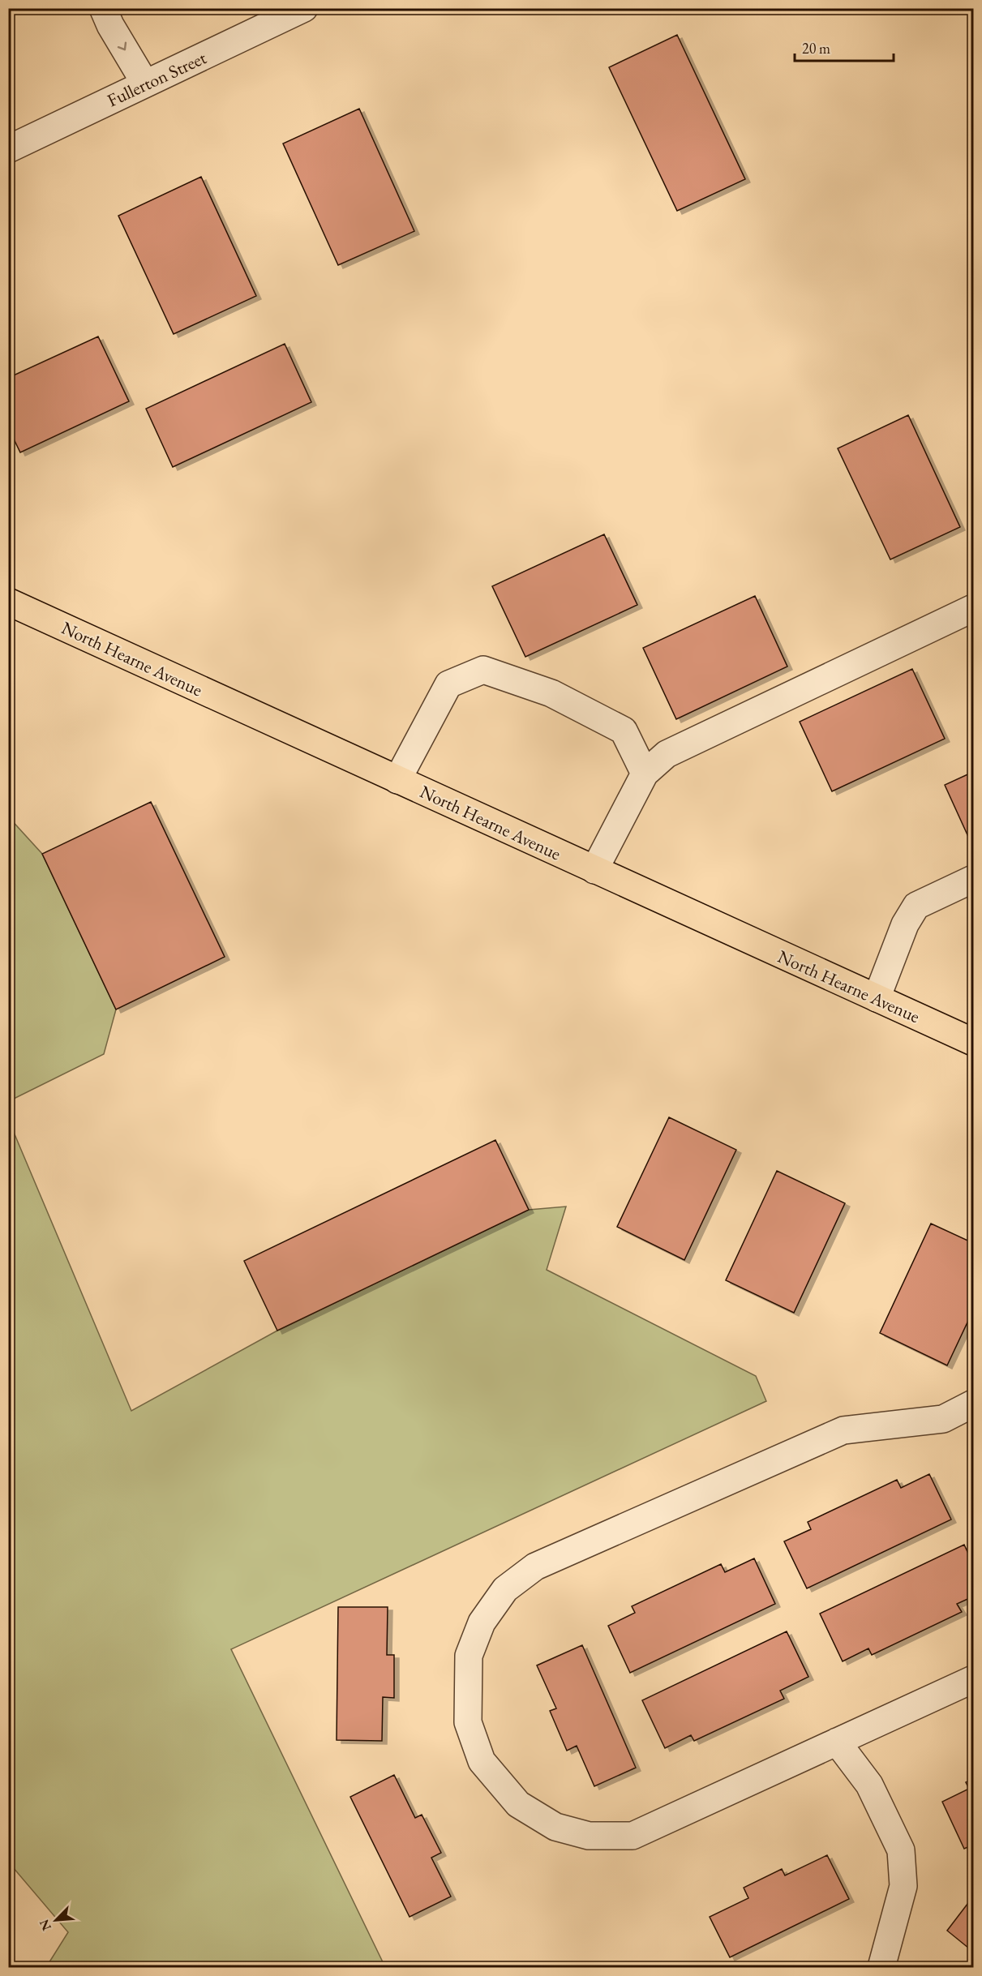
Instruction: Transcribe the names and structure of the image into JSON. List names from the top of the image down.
{
  "streets": {
    "main road": ["North Hearne Avenue"],
    "street": ["Fullerton Street"]
  },
  "scale_bar": "20 m",
  "north": "bottom left"
}
